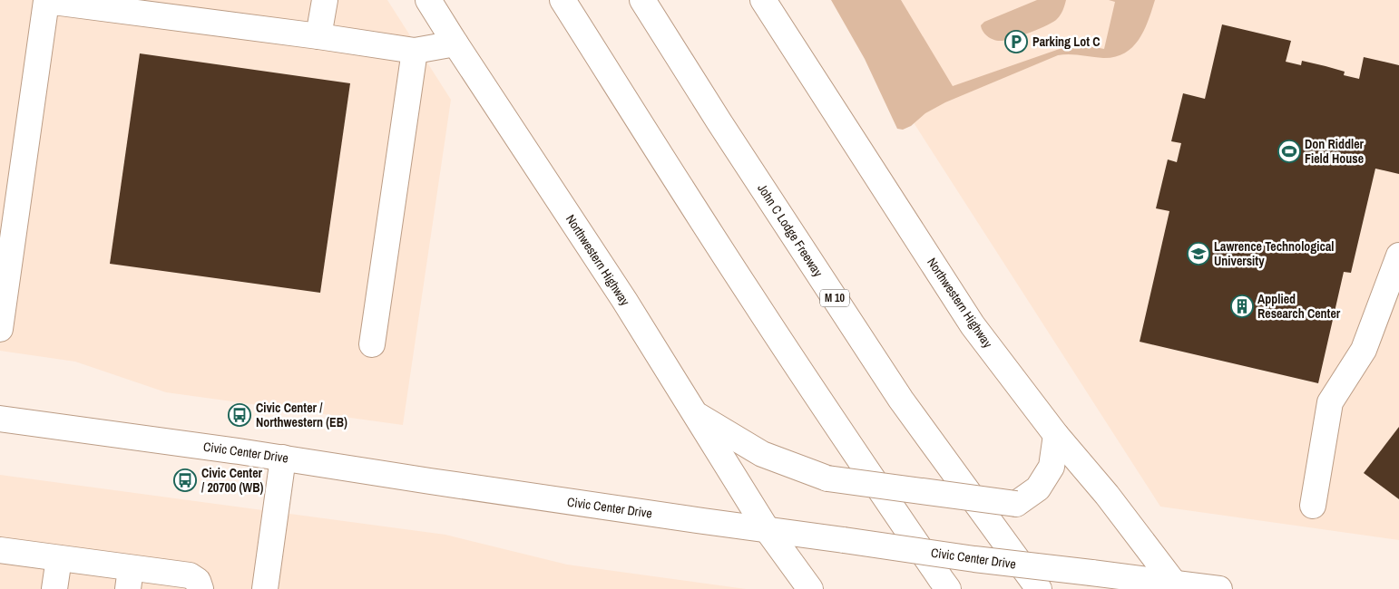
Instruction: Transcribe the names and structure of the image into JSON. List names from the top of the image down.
{
  "streets": {
    "main road": [
      "John C Lodge Freeway",
      "Northwestern Highway",
      "M 10",
      "Civic Center Drive"
    ]
  },
  "crossings": [
    ["Northwestern Highway", "Civic Center Drive"]
  ],
  "places": {
    "parking": ["Parking Lot C"],
    "sports": ["Don Riddler Field House"],
    "school or university": ["Lawrence Technological University"],
    "building": ["Applied Research Center"],
    "bus stop": ["Civic Center / Northwestern (EB)", "Civic Center / 20700 (WB)"]
  }
}
